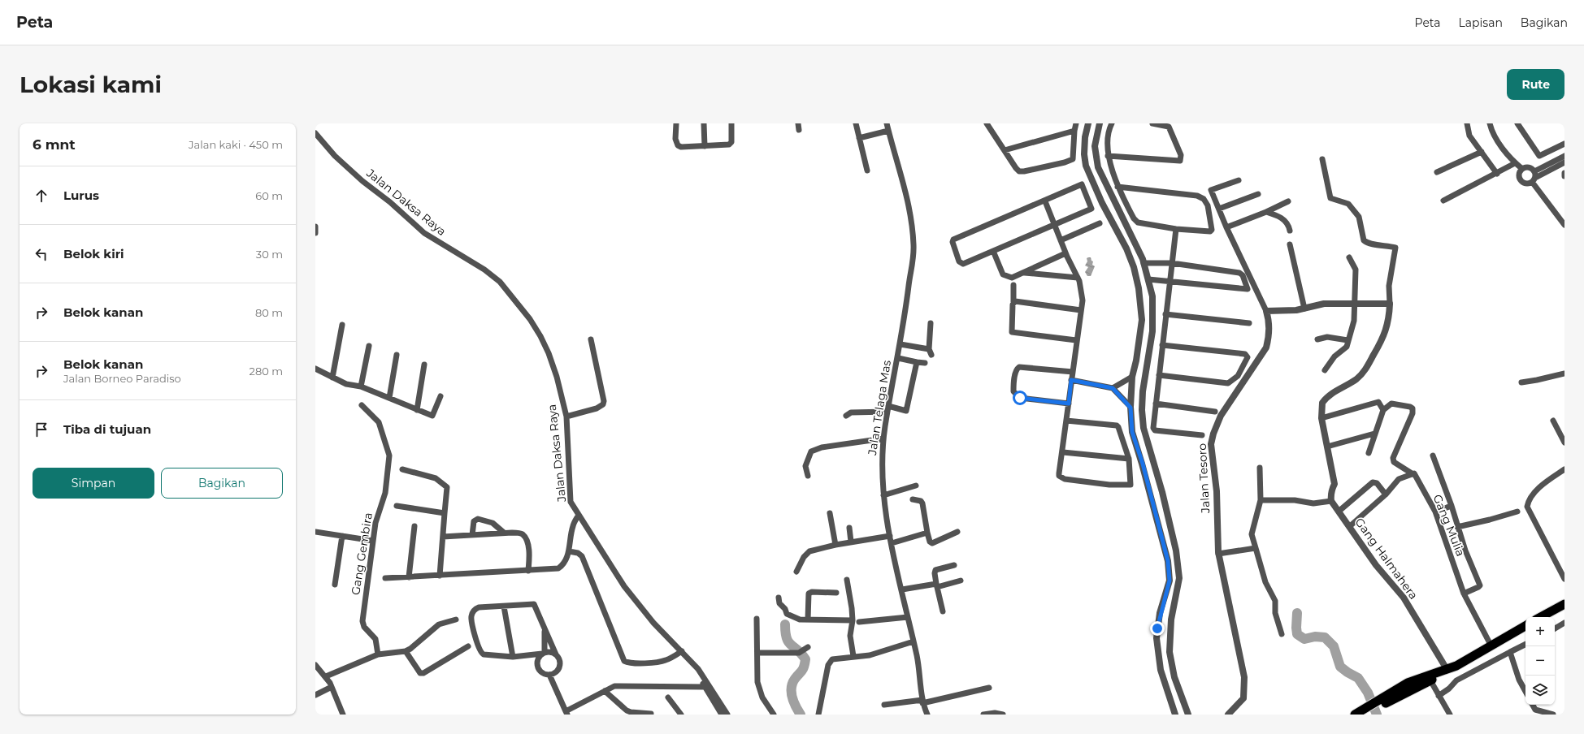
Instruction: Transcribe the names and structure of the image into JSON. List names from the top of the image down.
{
  "streets": {
    "street": [
      "Jalan Daksa Raya",
      "Jalan Telaga Mas",
      "Jalan Tesoro",
      "Gang Mulia",
      "Gang Gembira",
      "Gang Halmahera"
    ]
  },
  "page": {
    "header": "Peta",
    "nav": ["Peta", "Lapisan", "Bagikan"],
    "buttons": [
      "Rute",
      ["Simpan", "Bagikan"]
    ],
    "title": "Lokasi kami",
    "heading": ["6 mnt", "Jalan kaki · 450 m"],
    "list": [
      ["Lurus", "60 m"],
      ["Belok kiri", "30 m"],
      ["Belok kanan", "80 m"],
      ["Belok kanan", "Jalan Borneo Paradiso", "280 m"],
      "Tiba di tujuan"
    ],
    "map_buttons": ["+", "−"]
  }
}
